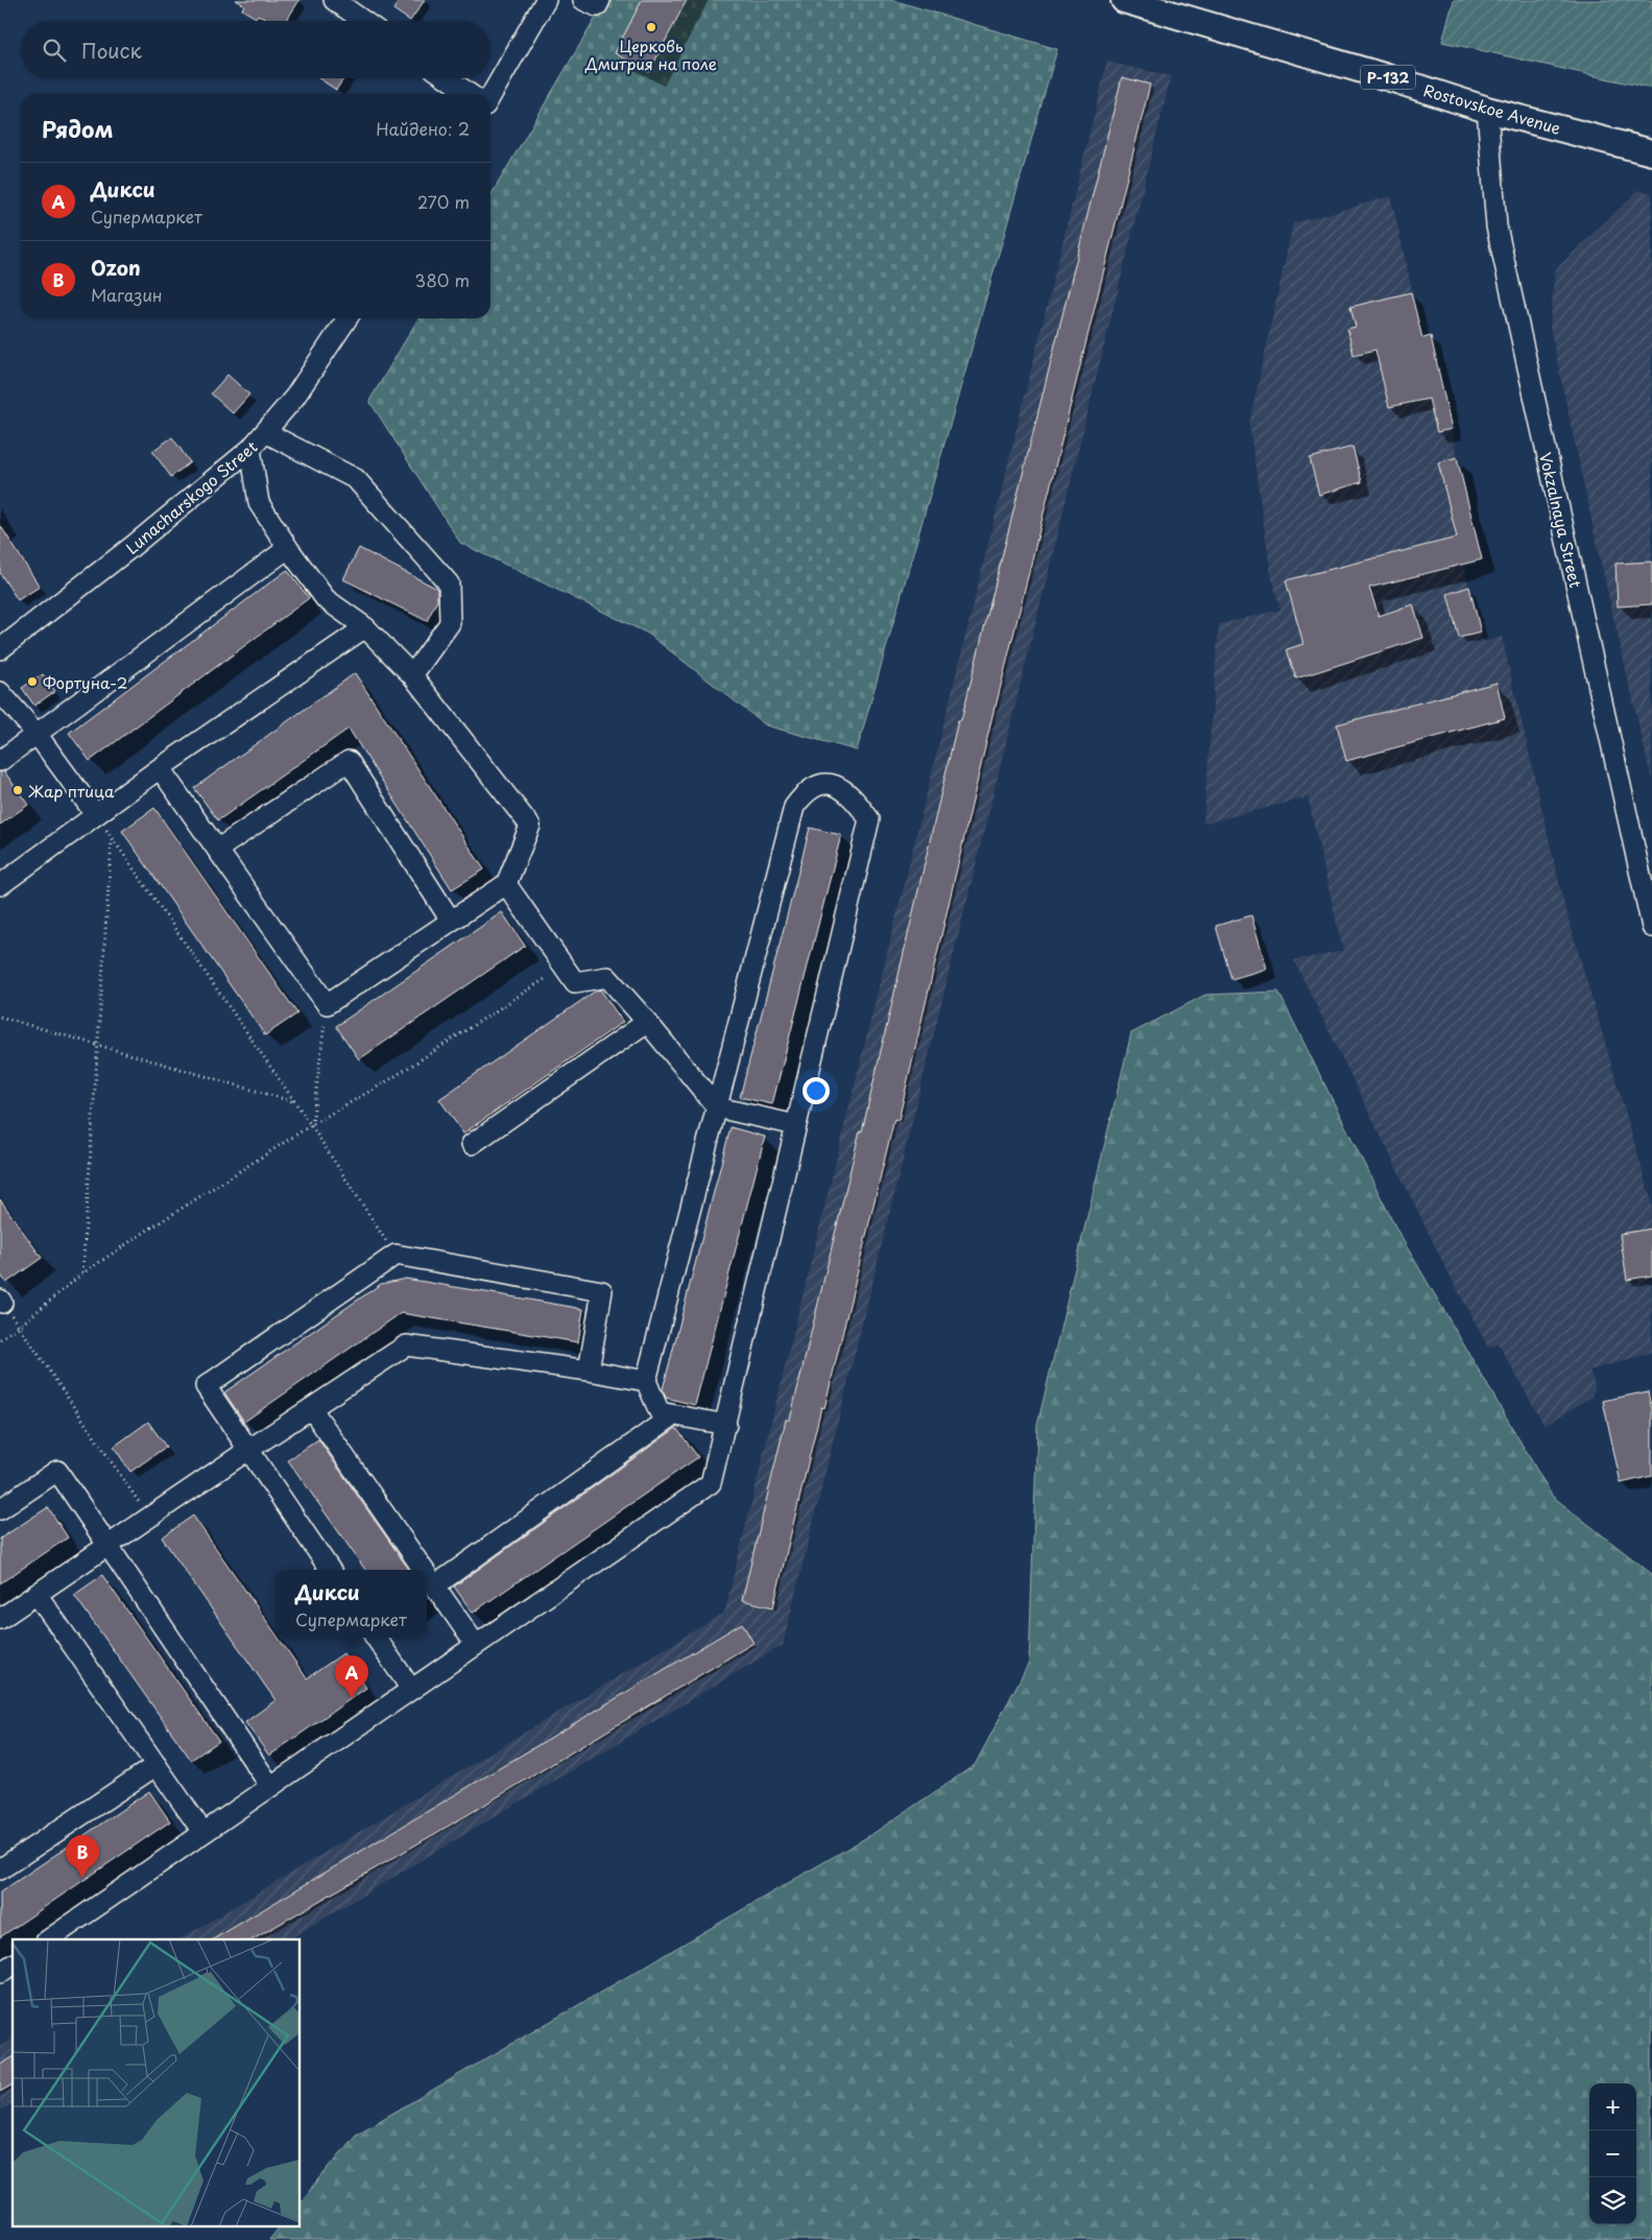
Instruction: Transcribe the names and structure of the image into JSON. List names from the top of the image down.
{
  "streets": {
    "main road": ["Р-132", "Rostovskoe Avenue"],
    "street": ["Lunacharskogo Street", "Vokzalnaya Street"]
  },
  "crossings": [
    ["Rostovskoe Avenue", "Vokzalnaya Street"]
  ],
  "places": ["Церковь Дмитрия на поле", "Фортуна-2", "Жар птица"],
  "page": {
    "search": "Поиск",
    "heading": ["Рядом", "Найдено: 2"],
    "list": [
      {
        "mark": "A",
        "name": "Дикси",
        "note": "Супермаркет",
        "value": "270 m"
      },
      {
        "mark": "B",
        "name": "Ozon",
        "note": "Магазин",
        "value": "380 m"
      }
    ],
    "popup": ["Дикси", "Супермаркет"],
    "pins": ["A", "B"],
    "map_buttons": ["+", "−"]
  }
}
